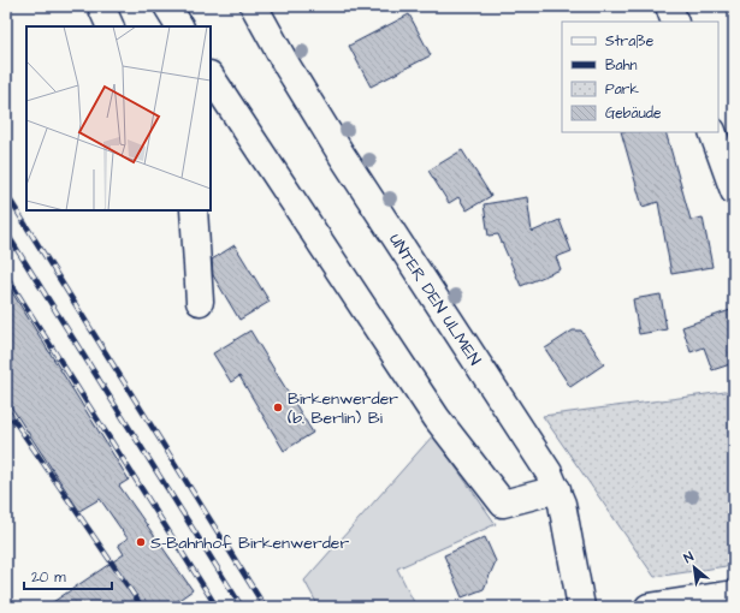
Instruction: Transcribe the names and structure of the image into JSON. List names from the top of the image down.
{
  "streets": {
    "street": ["UNTER DEN ULMEN"]
  },
  "places": ["Birkenwerder (b. Berlin) Bi", "S-Bahnhof Birkenwerder"],
  "legend": [
    "Straße",
    "Bahn",
    "Park",
    "Gebäude"
  ],
  "scale_bar": "20 m",
  "north": "top left"
}
